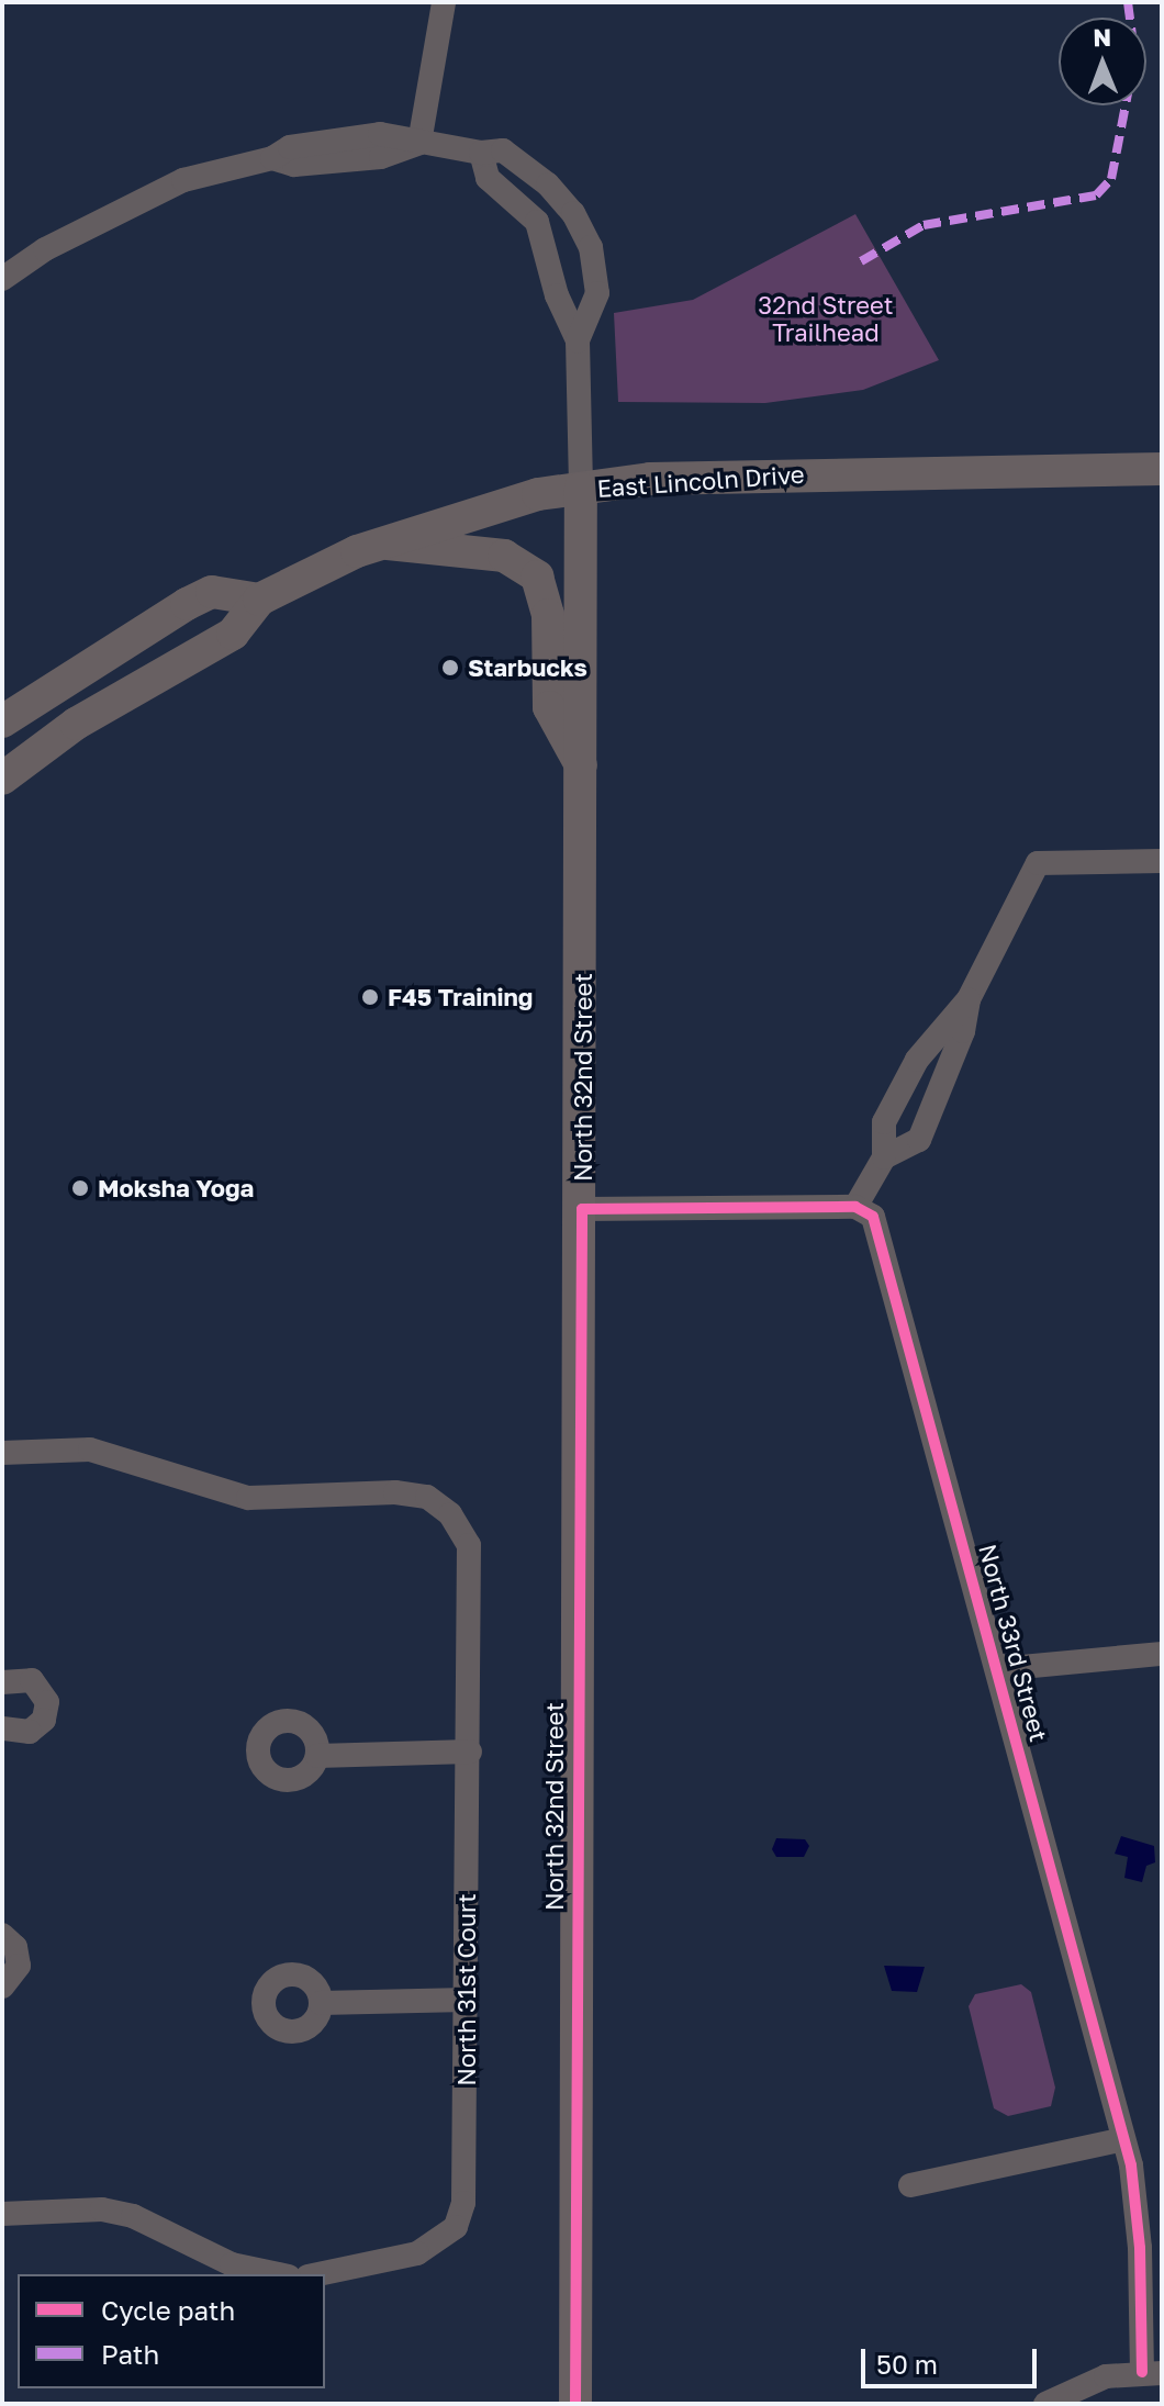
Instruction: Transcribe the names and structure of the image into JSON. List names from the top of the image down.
{
  "streets": {
    "main road": ["East Lincoln Drive", "North 32nd Street"],
    "street": ["North 33rd Street", "North 31st Court"]
  },
  "crossings": [
    ["East Lincoln Drive", "North 32nd Street"]
  ],
  "parks": ["32nd Street Trailhead"],
  "places": ["Starbucks", "F45 Training", "Moksha Yoga"],
  "legend": ["Cycle path", "Path"],
  "scale_bar": "50 m",
  "north": "top"
}
